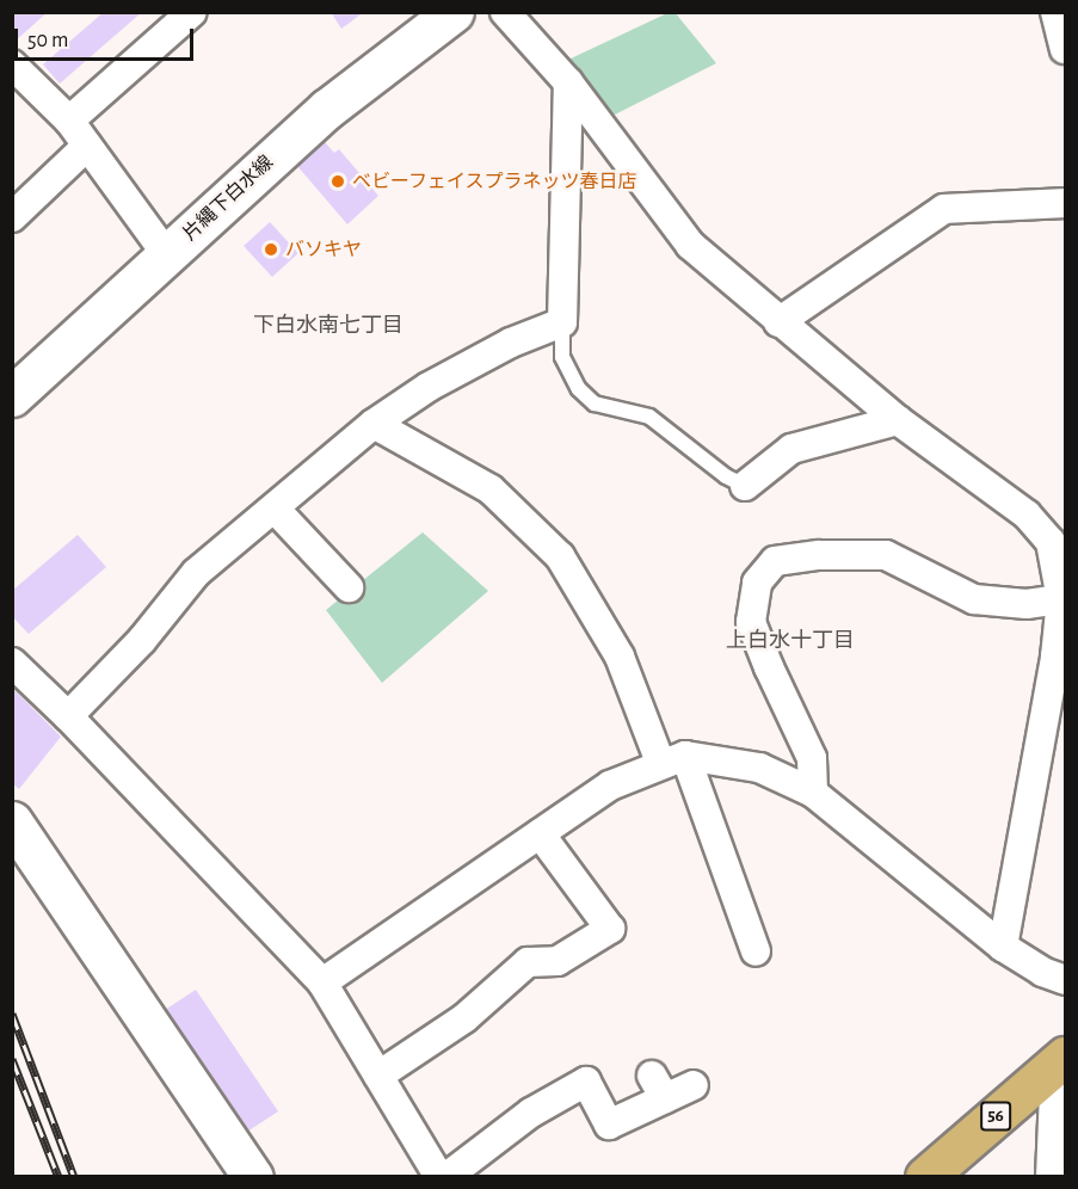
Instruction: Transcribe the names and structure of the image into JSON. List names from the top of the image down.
{
  "streets": {
    "main road": ["片縄下白水線", "56"]
  },
  "districts": ["下白水南七丁目", "上白水十丁目"],
  "places": ["ベビーフェイスプラネッツ春日店", "バソキヤ"],
  "scale_bar": "50 m"
}
